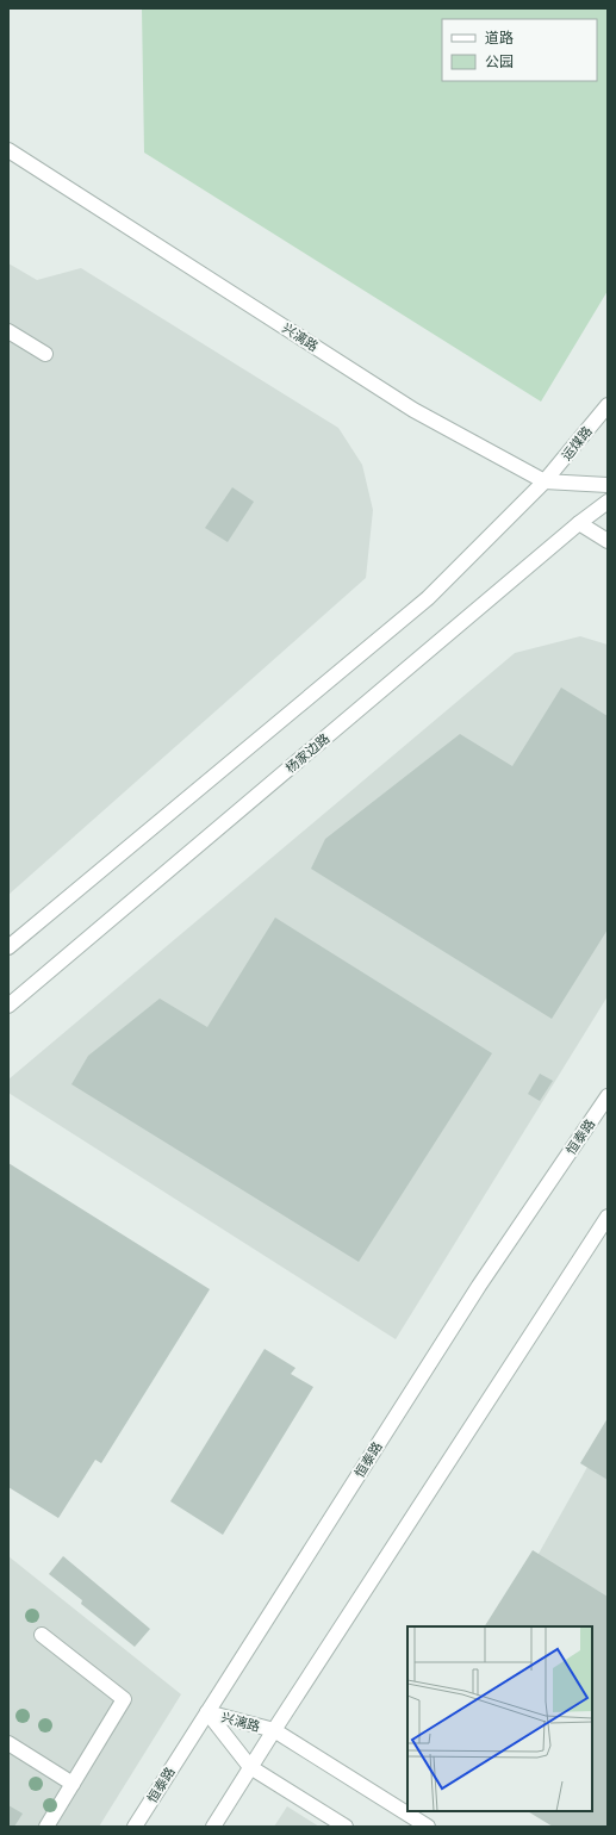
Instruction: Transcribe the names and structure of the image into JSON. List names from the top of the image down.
{
  "streets": {
    "street": [
      "兴漓路",
      "运煤路",
      "杨家边路",
      "恒泰路"
    ]
  },
  "crossings": [
    ["兴漓路", "运煤路"],
    ["兴漓路", "恒泰路"]
  ],
  "legend": ["道路", "公园"]
}
